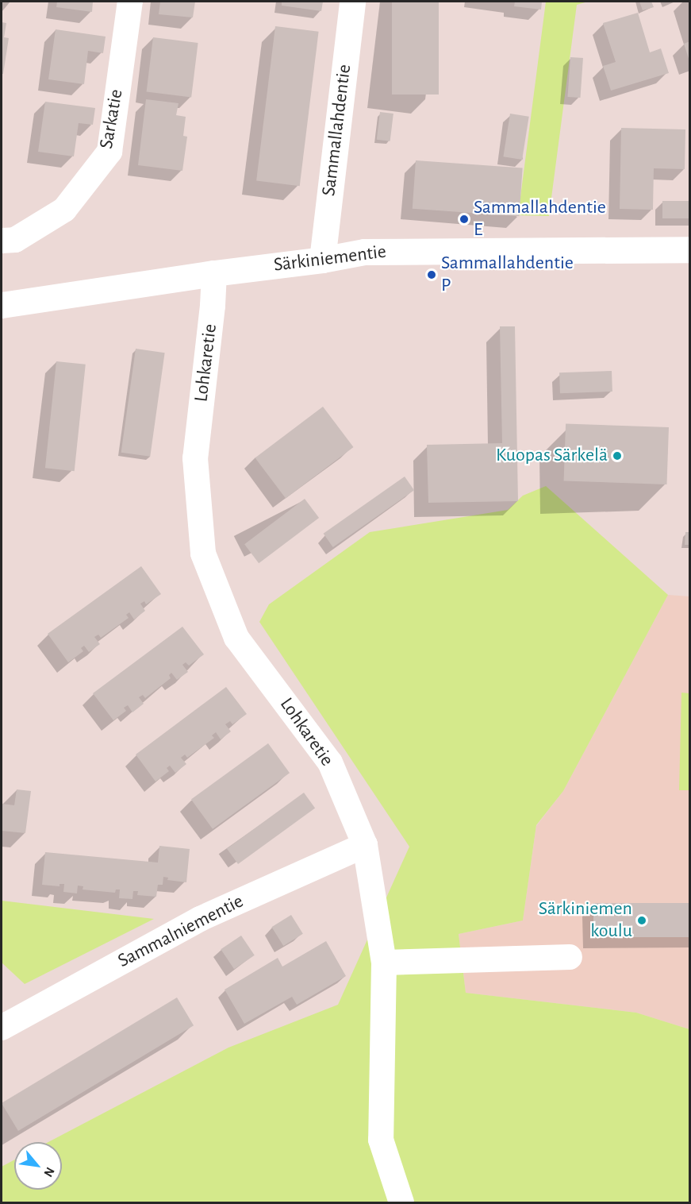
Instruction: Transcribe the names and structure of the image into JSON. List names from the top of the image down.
{
  "streets": {
    "street": [
      "Sarkatie",
      "Sammallahdentie",
      "Särkiniementie",
      "Lohkaretie",
      "Sammalniementie"
    ]
  },
  "crossings": [
    ["Sammallahdentie", "Särkiniementie"],
    ["Särkiniementie", "Lohkaretie"],
    ["Lohkaretie", "Sammalniementie"]
  ],
  "places": [
    "Sammallahdentie E",
    "Sammallahdentie P",
    "Kuopas Särkelä",
    "Särkiniemen koulu"
  ],
  "north": "bottom right"
}
